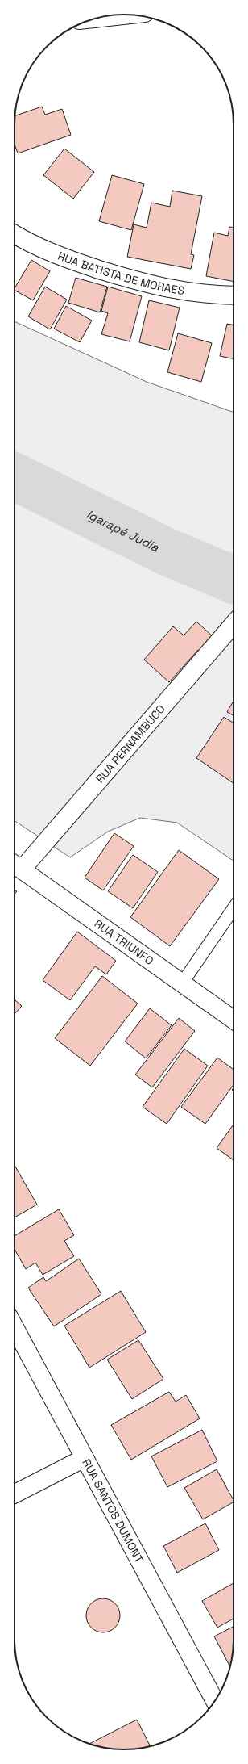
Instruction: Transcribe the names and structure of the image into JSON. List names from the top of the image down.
{
  "streets": {
    "street": [
      "RUA BATISTA DE MORAES",
      "RUA PERNAMBUCO",
      "RUA TRIUNFO",
      "RUA SANTOS DUMONT"
    ]
  },
  "crossings": [
    ["RUA PERNAMBUCO", "RUA TRIUNFO"]
  ],
  "water": ["Igarapé Judia"]
}
